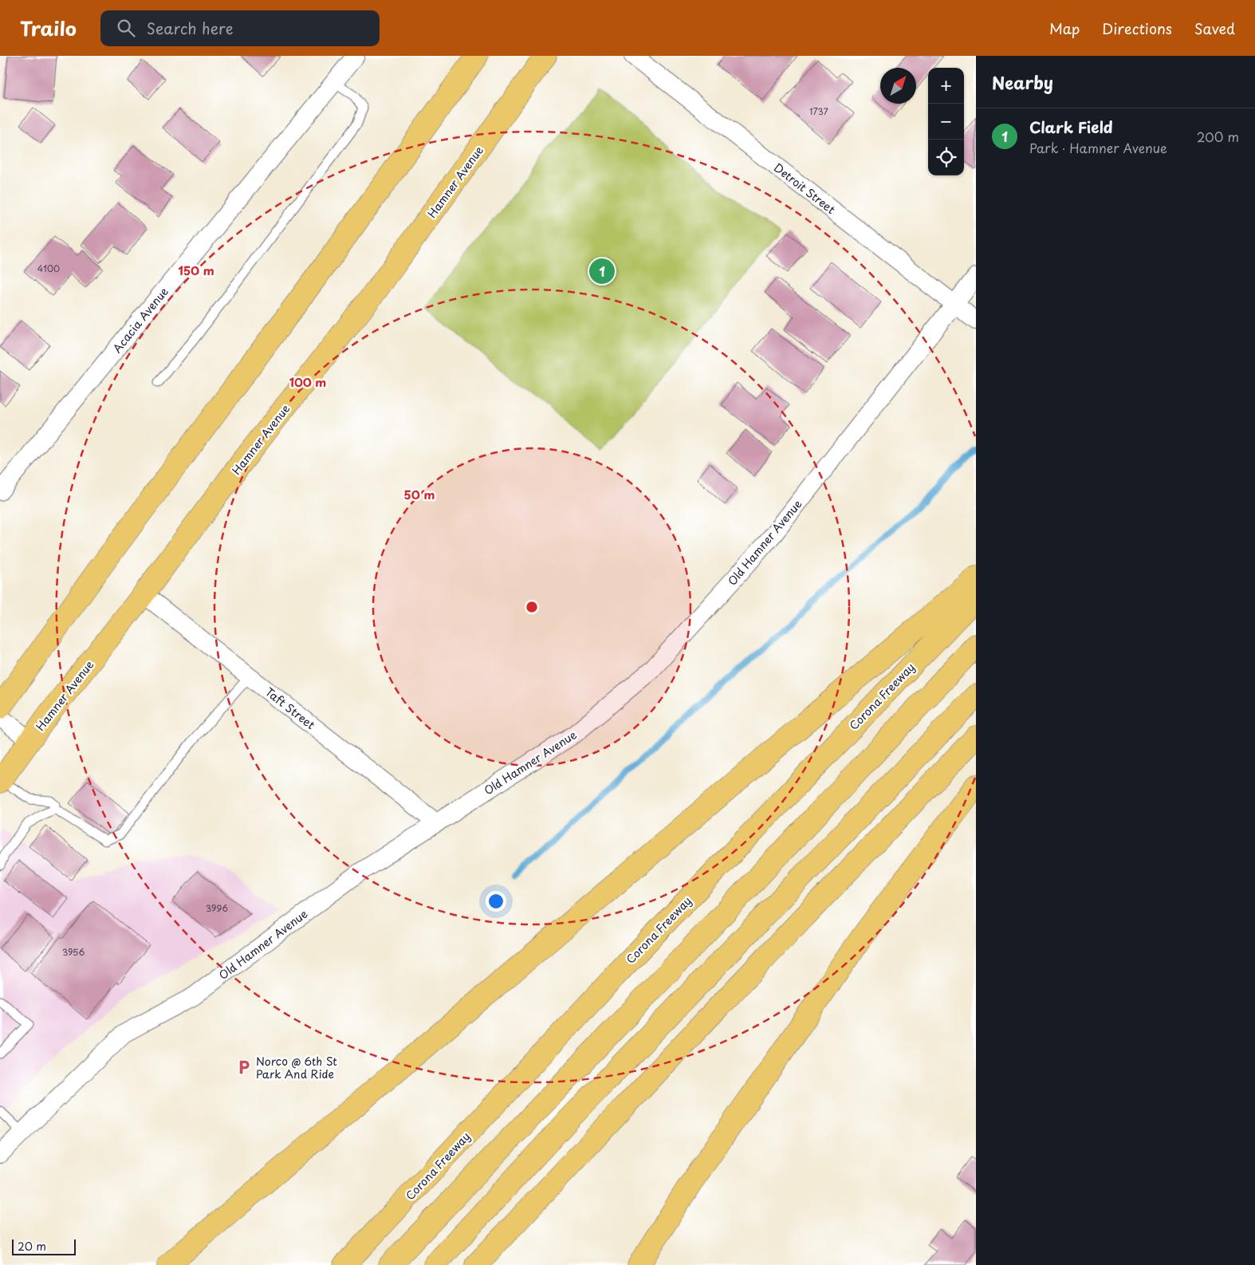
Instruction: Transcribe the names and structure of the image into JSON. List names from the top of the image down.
{
  "streets": {
    "main road": ["Hamner Avenue", "Corona Freeway"],
    "street": [
      "Detroit Street",
      "Acacia Avenue",
      "Old Hamner Avenue",
      "Taft Street"
    ]
  },
  "crossings": [
    ["Hamner Avenue", "Taft Street"],
    ["Detroit Street", "Old Hamner Avenue"],
    ["Old Hamner Avenue", "Taft Street"]
  ],
  "places": {
    "parking": ["Norco @ 6th St Park And Ride"]
  },
  "house_numbers": [
    "1737",
    "4100",
    "3996",
    "3956"
  ],
  "scale_bar": "20 m",
  "north": "top right",
  "page": {
    "header": "Trailo",
    "search": "Search here",
    "nav": ["Map", "Directions", "Saved"],
    "heading": "Nearby",
    "map_buttons": ["+", "−"],
    "list": [
      {
        "mark": "1",
        "name": "Clark Field",
        "note": "Park · Hamner Avenue",
        "value": "200 m"
      }
    ],
    "pins": "1",
    "scale": "20 m"
  },
  "rings": ["150 m", "100 m", "50 m"]
}
